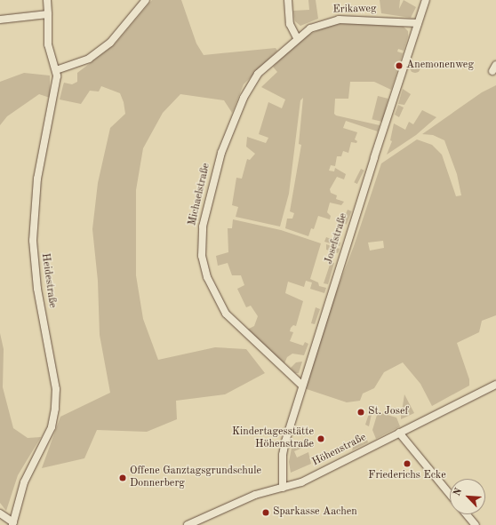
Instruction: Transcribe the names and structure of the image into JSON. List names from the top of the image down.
{
  "streets": {
    "street": [
      "Erikaweg",
      "Michaelstraße",
      "Josefstraße",
      "Heidestraße",
      "Höhenstraße"
    ]
  },
  "crossings": [
    ["Erikaweg", "Michaelstraße"],
    ["Erikaweg", "Josefstraße"],
    ["Michaelstraße", "Josefstraße"],
    ["Josefstraße", "Höhenstraße"]
  ],
  "places": [
    "Anemonenweg",
    "St. Josef",
    "Kindertagesstätte Höhenstraße",
    "Friederichs Ecke",
    "Offene Ganztagsgrundschule Donnerberg",
    "Sparkasse Aachen"
  ],
  "north": "top left"
}
